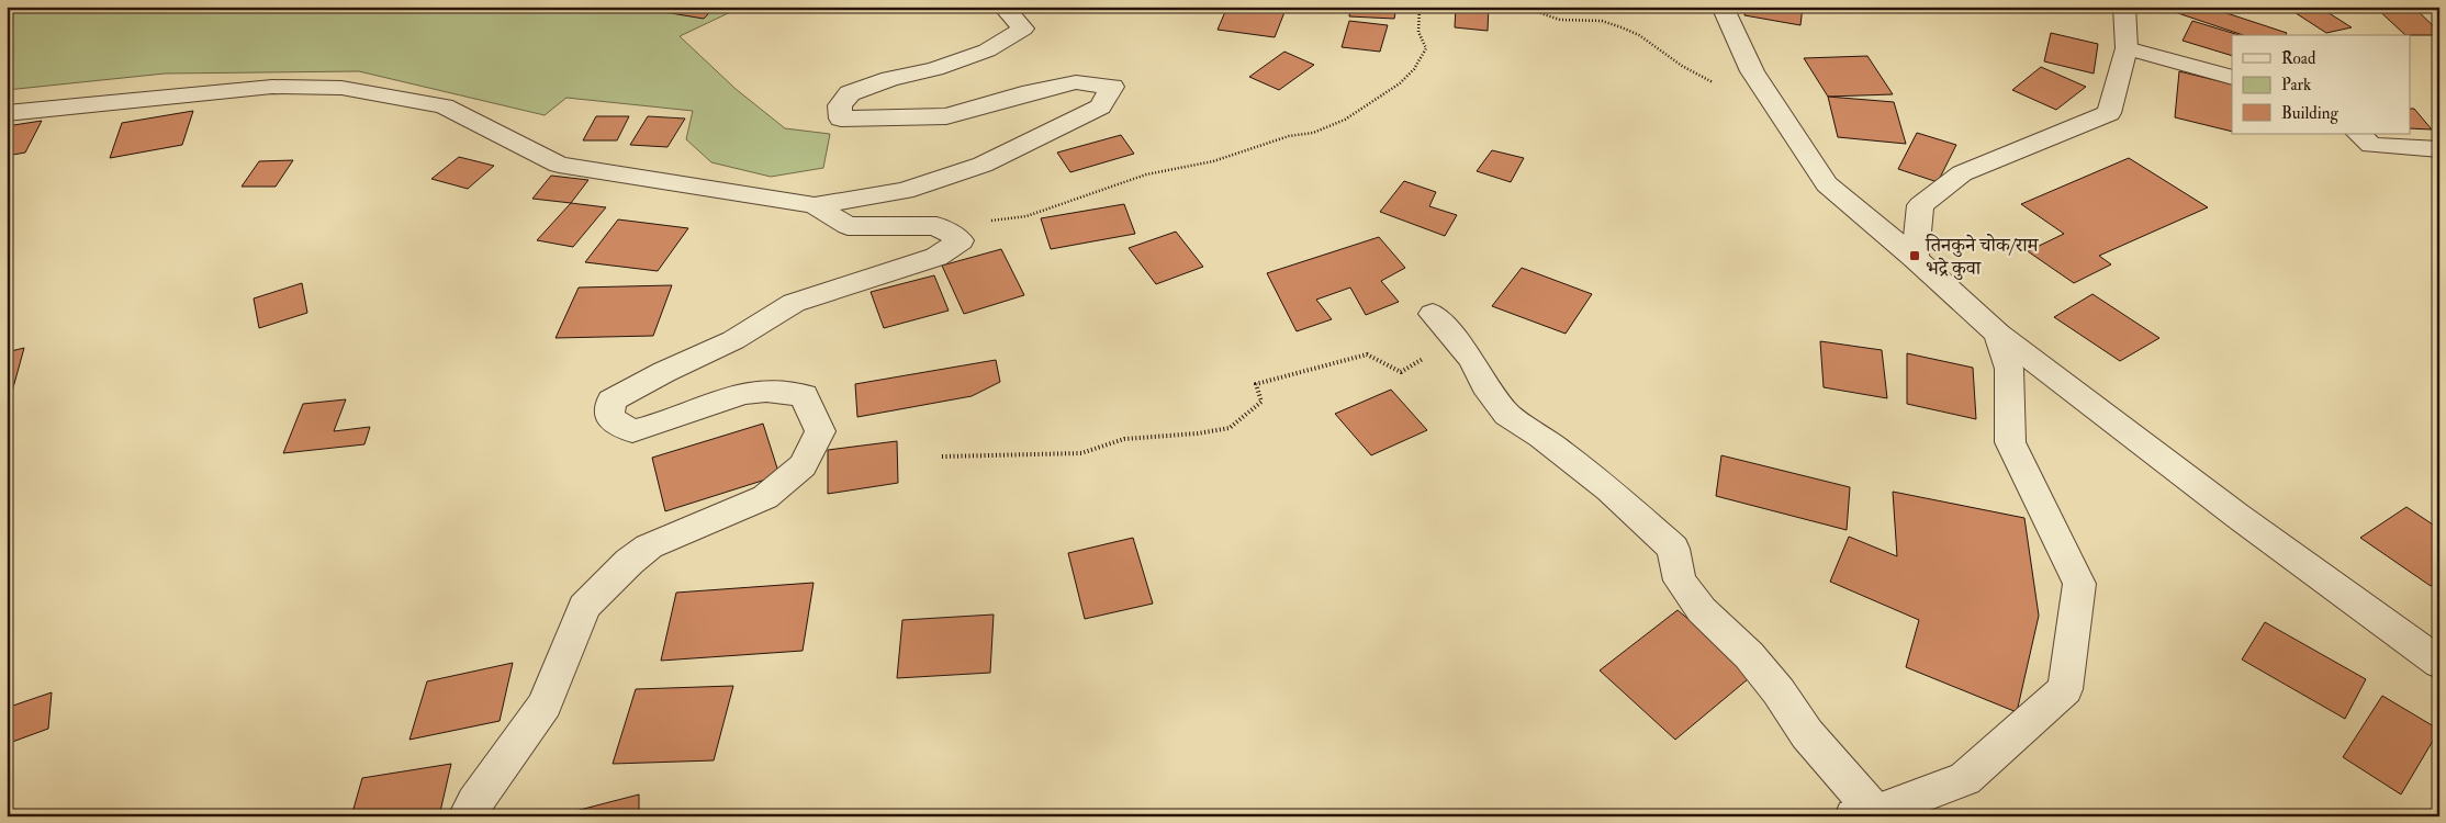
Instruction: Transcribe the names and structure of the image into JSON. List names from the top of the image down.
{
  "places": {
    "transit": ["तिनकुने चोक/राम भद्रे कुवा"]
  },
  "legend": ["Road", "Park", "Building"]
}
